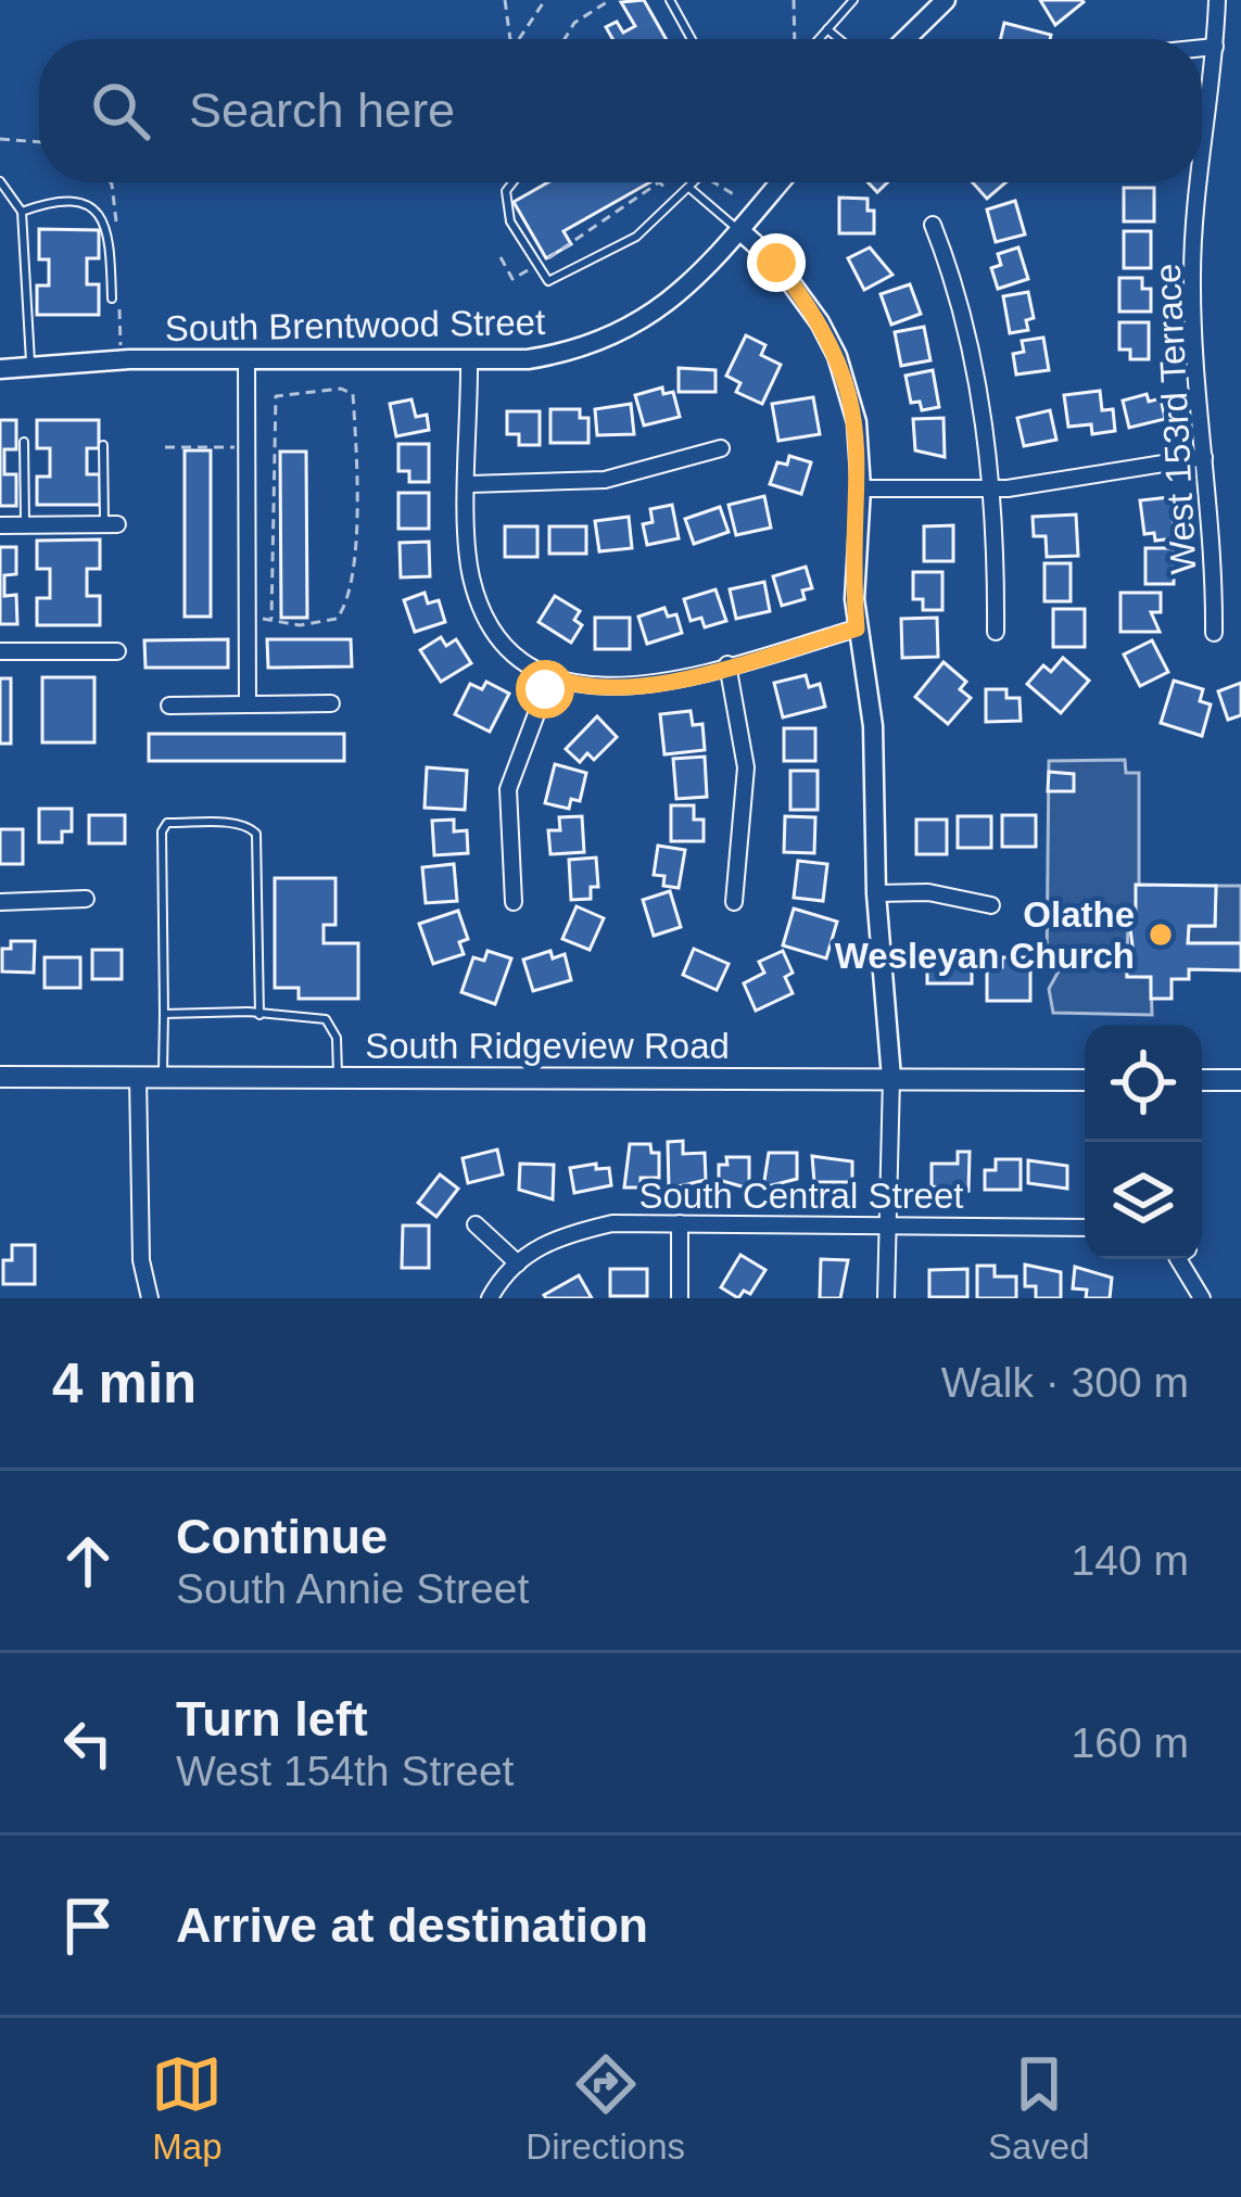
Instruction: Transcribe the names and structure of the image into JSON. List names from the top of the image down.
{
  "streets": {
    "main road": ["South Ridgeview Road"],
    "street": ["South Brentwood Street", "West 153rd Terrace", "South Central Street"]
  },
  "places": ["Olathe Wesleyan Church"],
  "page": {
    "search": "Search here",
    "heading": ["4 min", "Walk · 300 m"],
    "list": [
      ["Continue", "South Annie Street", "140 m"],
      ["Turn left", "West 154th Street", "160 m"],
      "Arrive at destination"
    ],
    "nav": ["Map", "Directions", "Saved"]
  }
}
